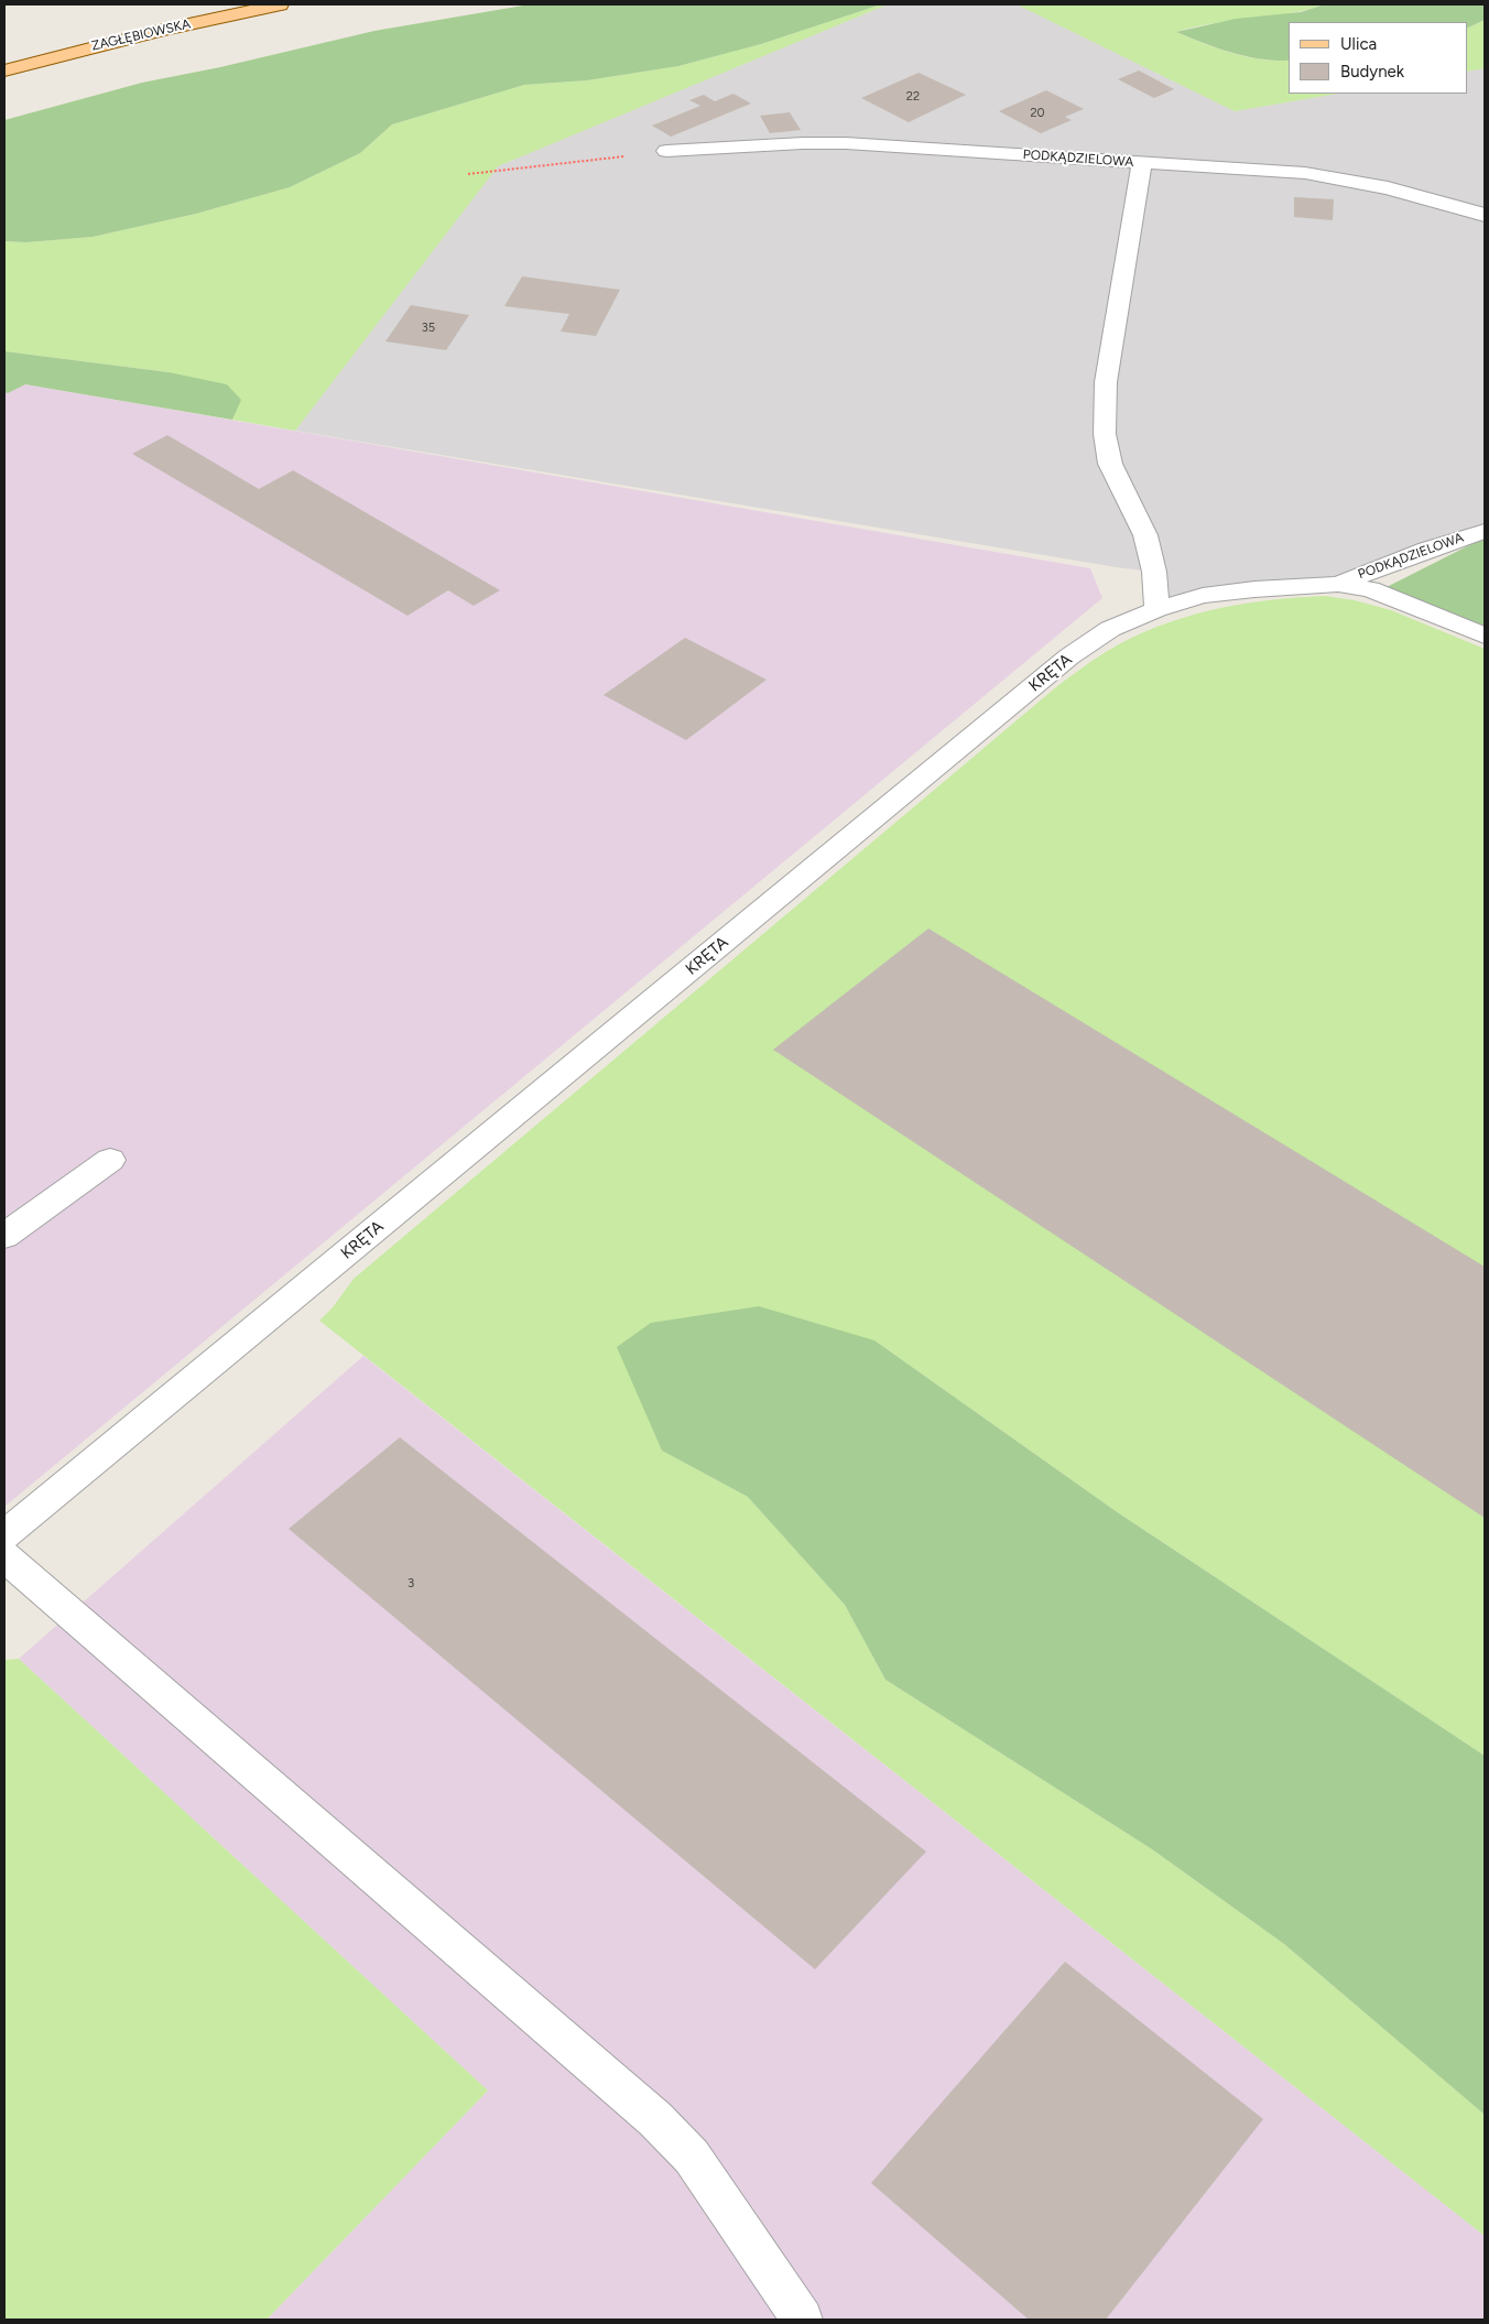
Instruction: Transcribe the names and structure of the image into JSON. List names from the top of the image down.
{
  "streets": {
    "main road": ["ZAGŁĘBIOWSKA"],
    "street": ["PODKĄDZIELOWA", "KRĘTA"]
  },
  "crossings": [
    ["PODKĄDZIELOWA", "KRĘTA"]
  ],
  "house_numbers": [
    "22",
    "20",
    "35",
    "3"
  ],
  "legend": ["Ulica", "Budynek"]
}
